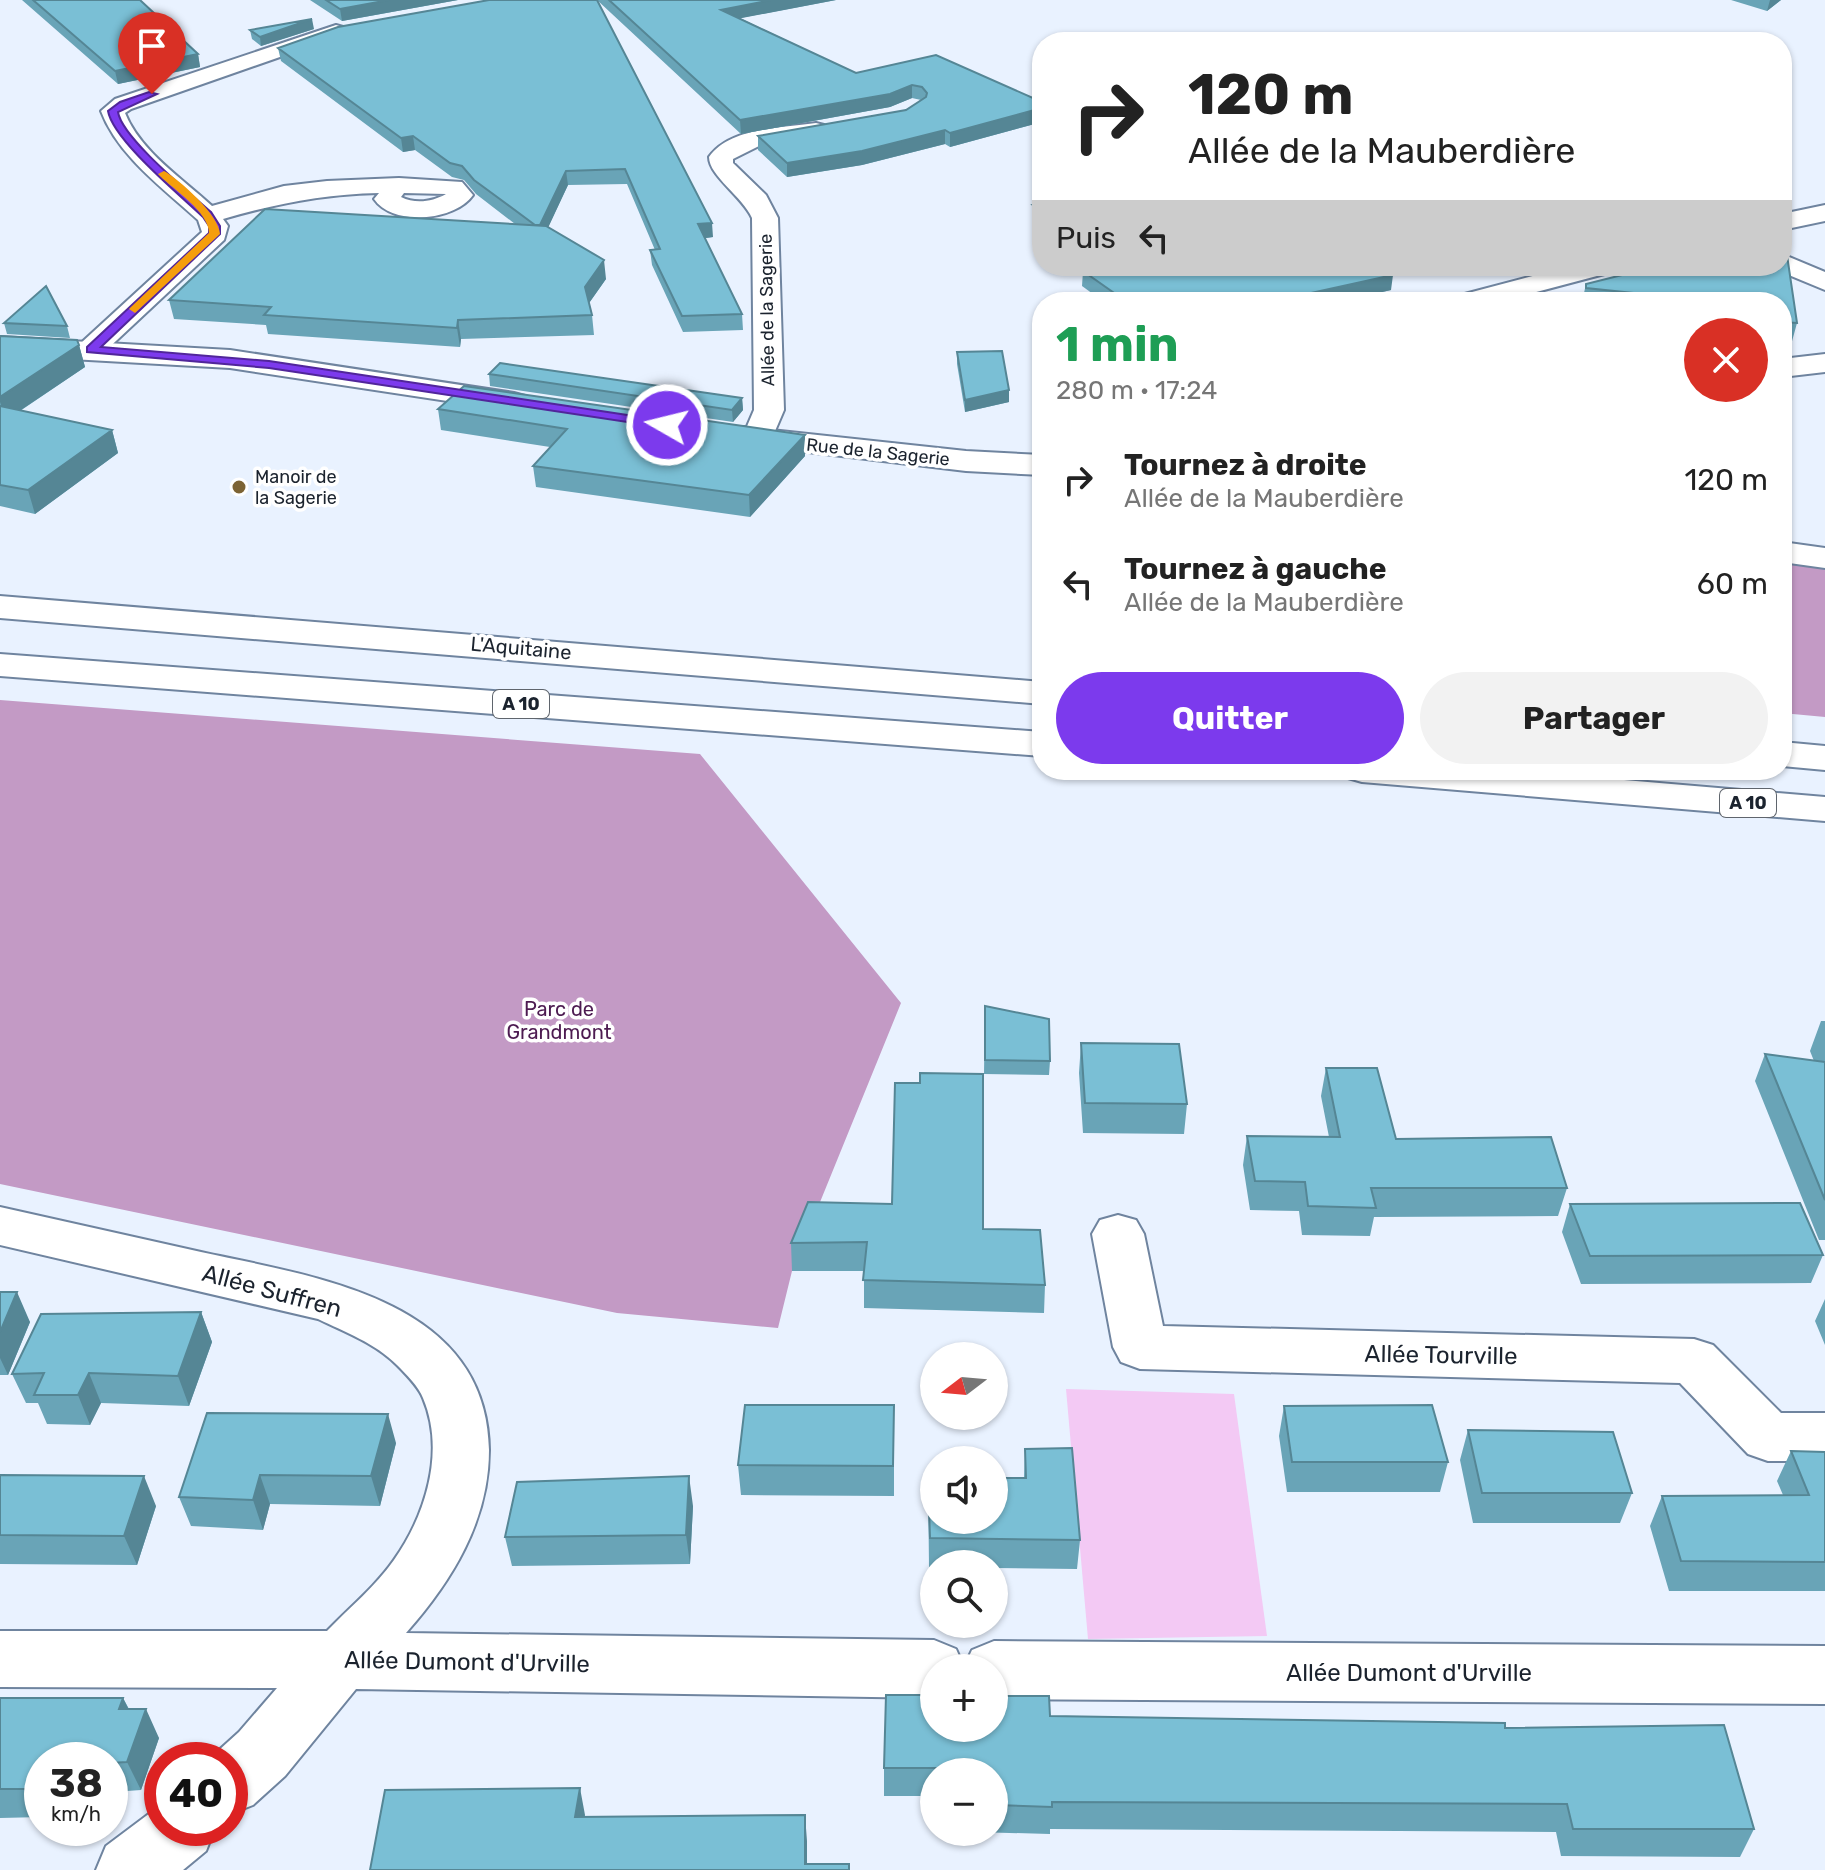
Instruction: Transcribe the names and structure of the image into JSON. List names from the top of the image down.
{
  "streets": {
    "main road": [
      "Allée de la Sagerie",
      "Rue de la Sagerie",
      "L'Aquitaine",
      "A 10",
      "Allée Suffren",
      "Allée Tourville",
      "Allée Dumont d'Urville"
    ]
  },
  "crossings": [
    ["Allée de la Sagerie", "Rue de la Sagerie"],
    ["Allée Suffren", "Allée Dumont d'Urville"]
  ],
  "parks": ["Parc de Grandmont"],
  "places": ["Manoir de la Sagerie"],
  "north": "left",
  "page": {
    "turn": ["120 m", "Allée de la Mauberdière"],
    "then": "Puis",
    "heading": ["1 min", "280 m · 17:24"],
    "list": [
      {
        "name": "Tournez à droite",
        "note": "Allée de la Mauberdière",
        "value": "120 m"
      },
      {
        "name": "Tournez à gauche",
        "note": "Allée de la Mauberdière",
        "value": "60 m"
      }
    ],
    "buttons": ["Quitter", "Partager"],
    "map_buttons": ["+", "−"],
    "speed": "38 km/h",
    "limit": "40"
  }
}
